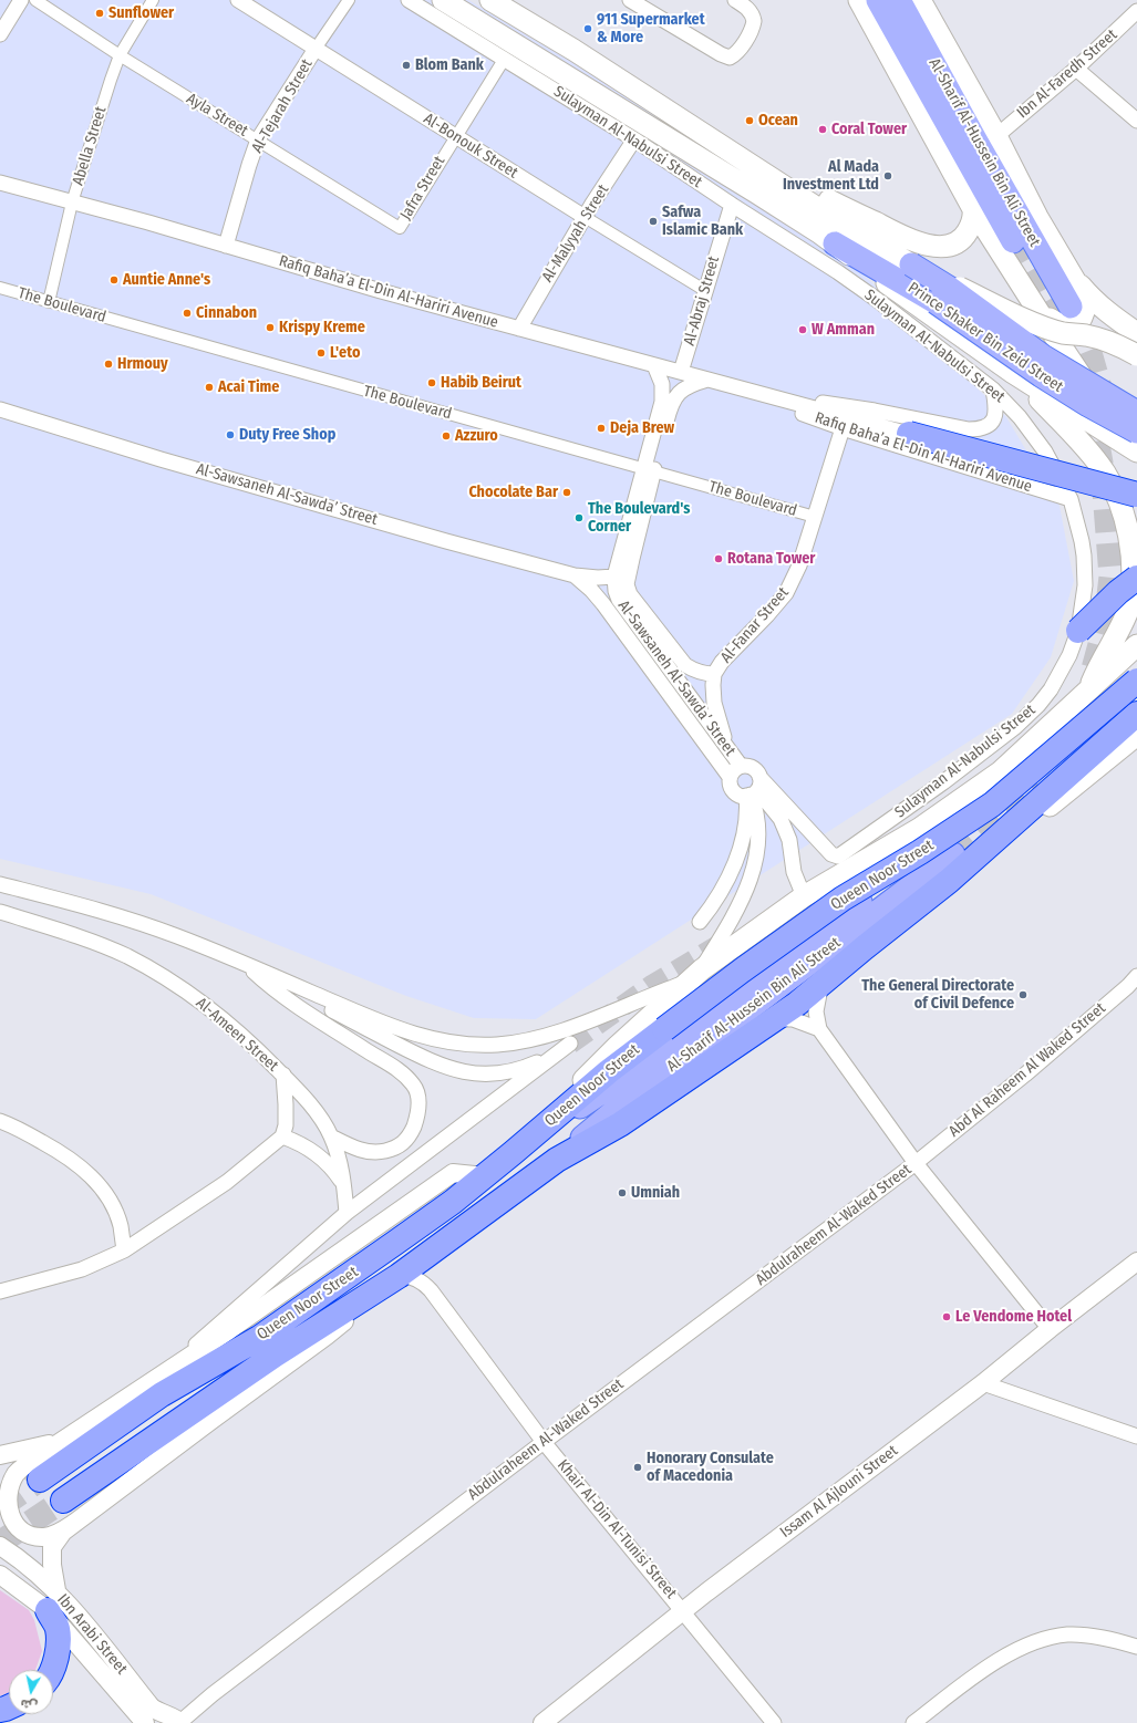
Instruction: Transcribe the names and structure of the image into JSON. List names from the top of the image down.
{
  "streets": {
    "highway": ["Queen Noor Street"],
    "main road": ["Sulayman Al-Nabulsi Street", "Al-Sharif Al-Hussein Bin Ali Street", "Prince Shaker Bin Zeid Street"],
    "street": [
      "Ibn Al-Faredh Street",
      "Al-Tejarah Street",
      "Ayla Street",
      "Abella Street",
      "Al-Bonouk Street",
      "Jafra Street",
      "Al-Malyyah Street",
      "Rafiq Baha’a El-Din Al-Hariri Avenue",
      "Al-Abraj Street",
      "The Boulevard",
      "Al-Sawsaneh Al-Sawda’ Street",
      "Al-Fanar Street",
      "Al-Ameen Street",
      "Abd Al Raheem Al Waked Street",
      "Abdulraheem Al-Waked Street",
      "Issam Al Ajlouni Street",
      "Khair Al-Din Al-Tunisi Street",
      "Ibn Arabi Street"
    ]
  },
  "crossings": [
    ["Al-Tejarah Street", "Ayla Street"],
    ["Al-Tejarah Street", "Al-Bonouk Street"],
    ["Al-Tejarah Street", "Rafiq Baha’a El-Din Al-Hariri Avenue"],
    ["Ayla Street", "Abella Street"],
    ["Ayla Street", "Jafra Street"],
    ["Sulayman Al-Nabulsi Street", "Jafra Street"],
    ["Sulayman Al-Nabulsi Street", "Al-Malyyah Street"],
    ["Sulayman Al-Nabulsi Street", "Rafiq Baha’a El-Din Al-Hariri Avenue"],
    ["Sulayman Al-Nabulsi Street", "Al-Abraj Street"],
    ["Sulayman Al-Nabulsi Street", "Prince Shaker Bin Zeid Street"],
    ["Sulayman Al-Nabulsi Street", "Al-Sawsaneh Al-Sawda’ Street"],
    ["Abella Street", "Rafiq Baha’a El-Din Al-Hariri Avenue"],
    ["Abella Street", "The Boulevard"],
    ["Al-Bonouk Street", "Jafra Street"],
    ["Al-Bonouk Street", "Al-Malyyah Street"],
    ["Al-Bonouk Street", "Al-Abraj Street"],
    ["Al-Sharif Al-Hussein Bin Ali Street", "Queen Noor Street"],
    ["Al-Malyyah Street", "Rafiq Baha’a El-Din Al-Hariri Avenue"],
    ["Rafiq Baha’a El-Din Al-Hariri Avenue", "Al-Abraj Street"],
    ["Rafiq Baha’a El-Din Al-Hariri Avenue", "Al-Fanar Street"],
    ["The Boulevard", "Al-Fanar Street"],
    ["Al-Sawsaneh Al-Sawda’ Street", "Al-Fanar Street"],
    ["Abd Al Raheem Al Waked Street", "Abdulraheem Al-Waked Street"],
    ["Abdulraheem Al-Waked Street", "Khair Al-Din Al-Tunisi Street"],
    ["Abdulraheem Al-Waked Street", "Ibn Arabi Street"],
    ["Issam Al Ajlouni Street", "Khair Al-Din Al-Tunisi Street"]
  ],
  "places": [
    "Sunflower",
    "911 Supermarket & More",
    "Blom Bank",
    "Ocean",
    "Coral Tower",
    "Al Mada Investment Ltd",
    "Safwa Islamic Bank",
    "Auntie Anne's",
    "Cinnabon",
    "Krispy Kreme",
    "W Amman",
    "L'eto",
    "Hrmouy",
    "Habib Beirut",
    "Acai Time",
    "Deja Brew",
    "Duty Free Shop",
    "Azzuro",
    "Chocolate Bar",
    "The Boulevard's Corner",
    "Rotana Tower",
    "The General Directorate of Civil Defence",
    "Umniah",
    "Le Vendome Hotel",
    "Honorary Consulate of Macedonia"
  ],
  "north": "bottom"
}
